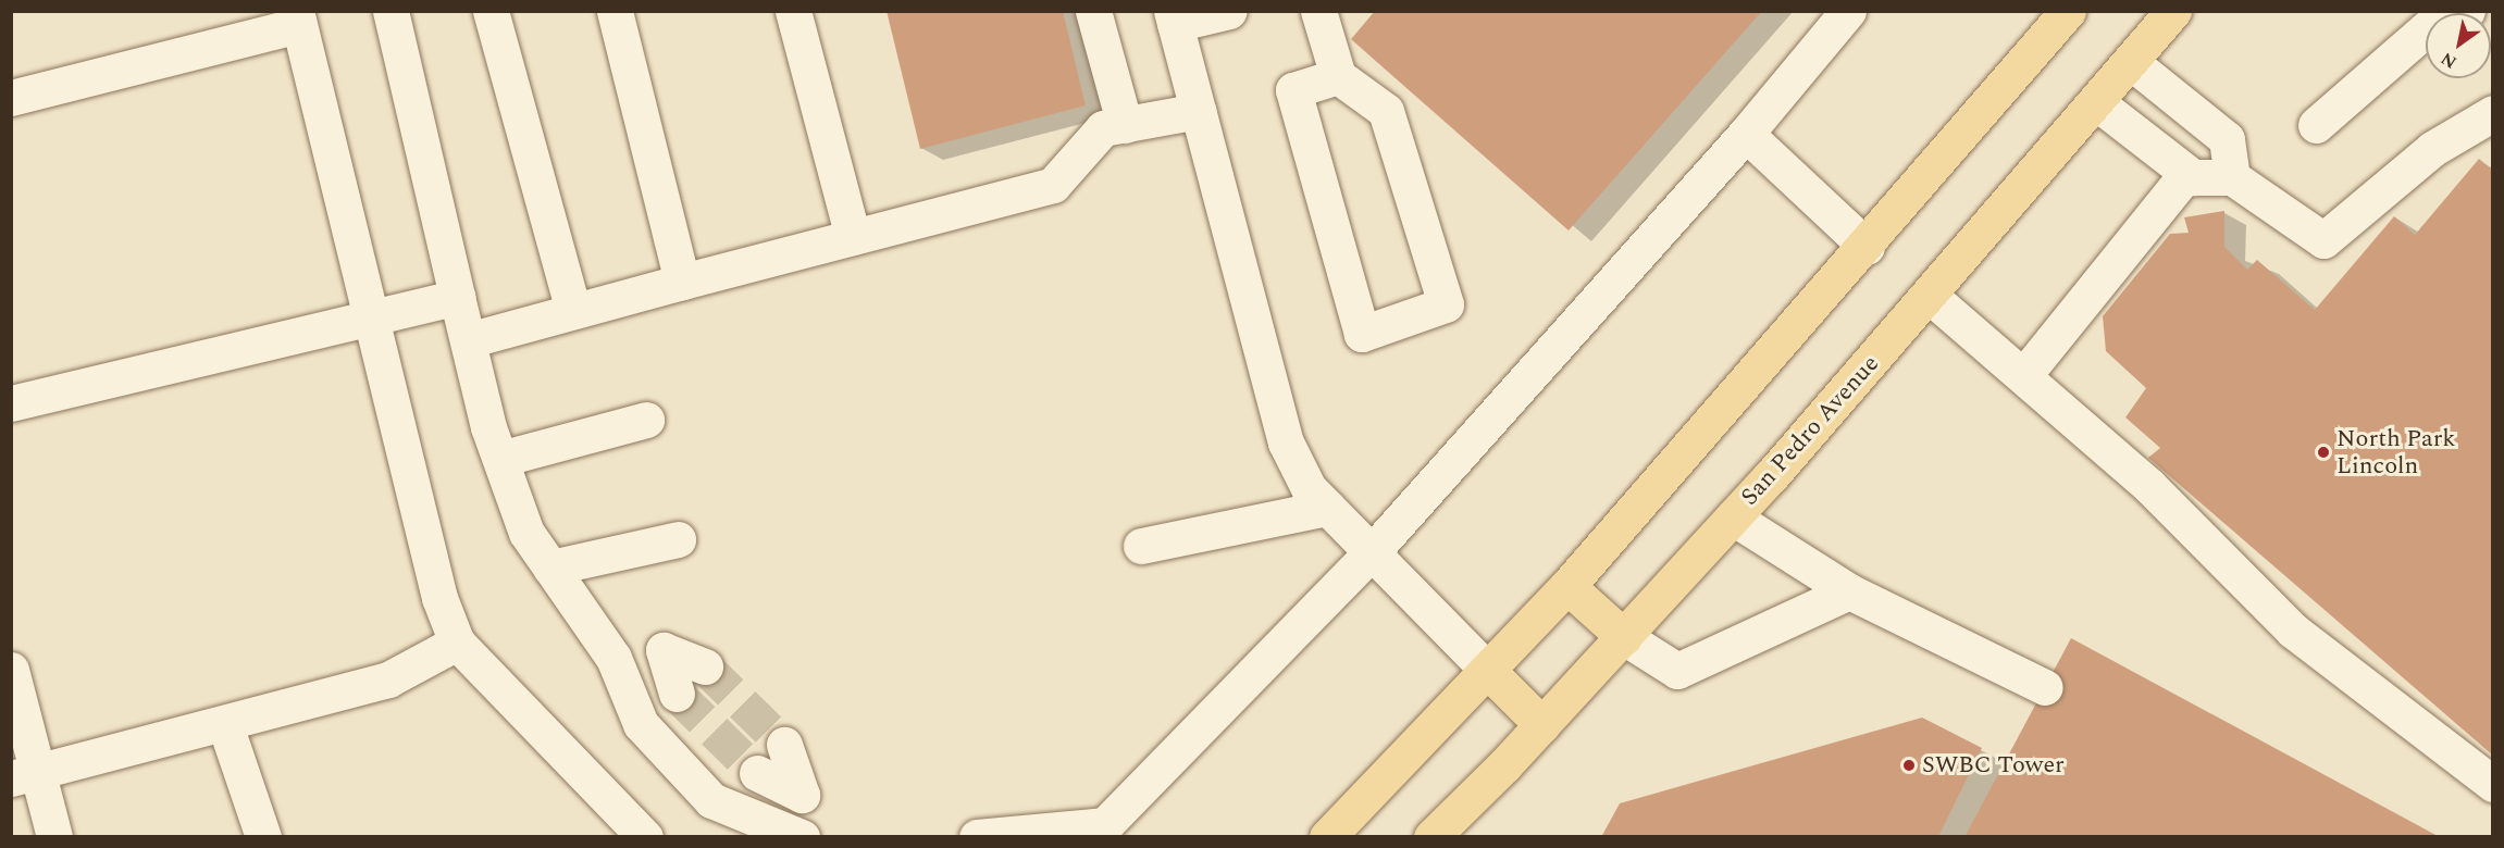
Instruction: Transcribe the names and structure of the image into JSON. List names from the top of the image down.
{
  "streets": {
    "main road": ["San Pedro Avenue"]
  },
  "places": ["North Park Lincoln", "SWBC Tower"],
  "north": "bottom left"
}
